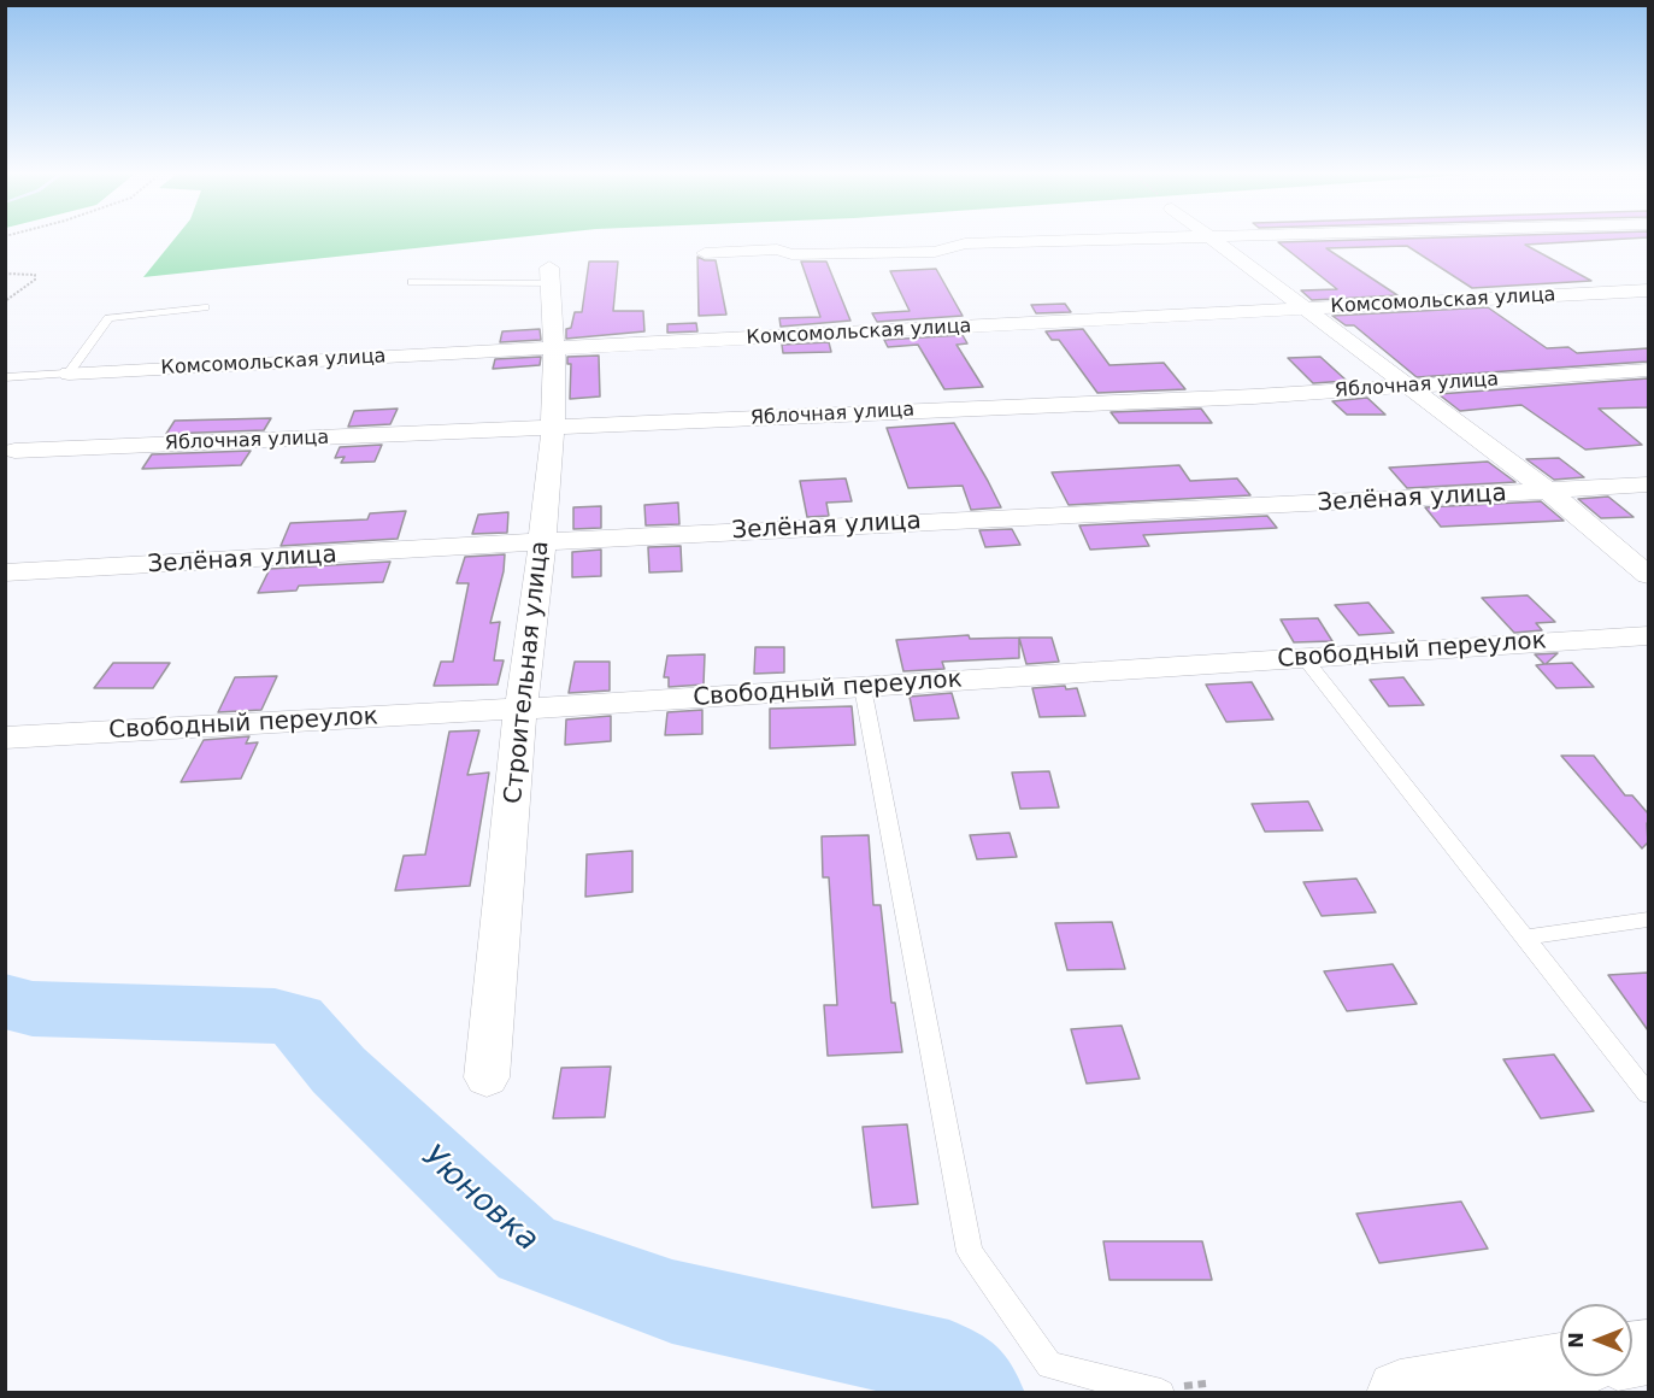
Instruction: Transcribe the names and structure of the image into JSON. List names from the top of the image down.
{
  "streets": {
    "street": [
      "Комсомольская улица",
      "Яблочная улица",
      "Зелёная улица",
      "Свободный переулок",
      "Строительная улица"
    ]
  },
  "crossings": [
    ["Комсомольская улица", "Строительная улица"],
    ["Яблочная улица", "Строительная улица"],
    ["Зелёная улица", "Строительная улица"],
    ["Свободный переулок", "Строительная улица"]
  ],
  "water": ["Уюновка"],
  "north": "left"
}
